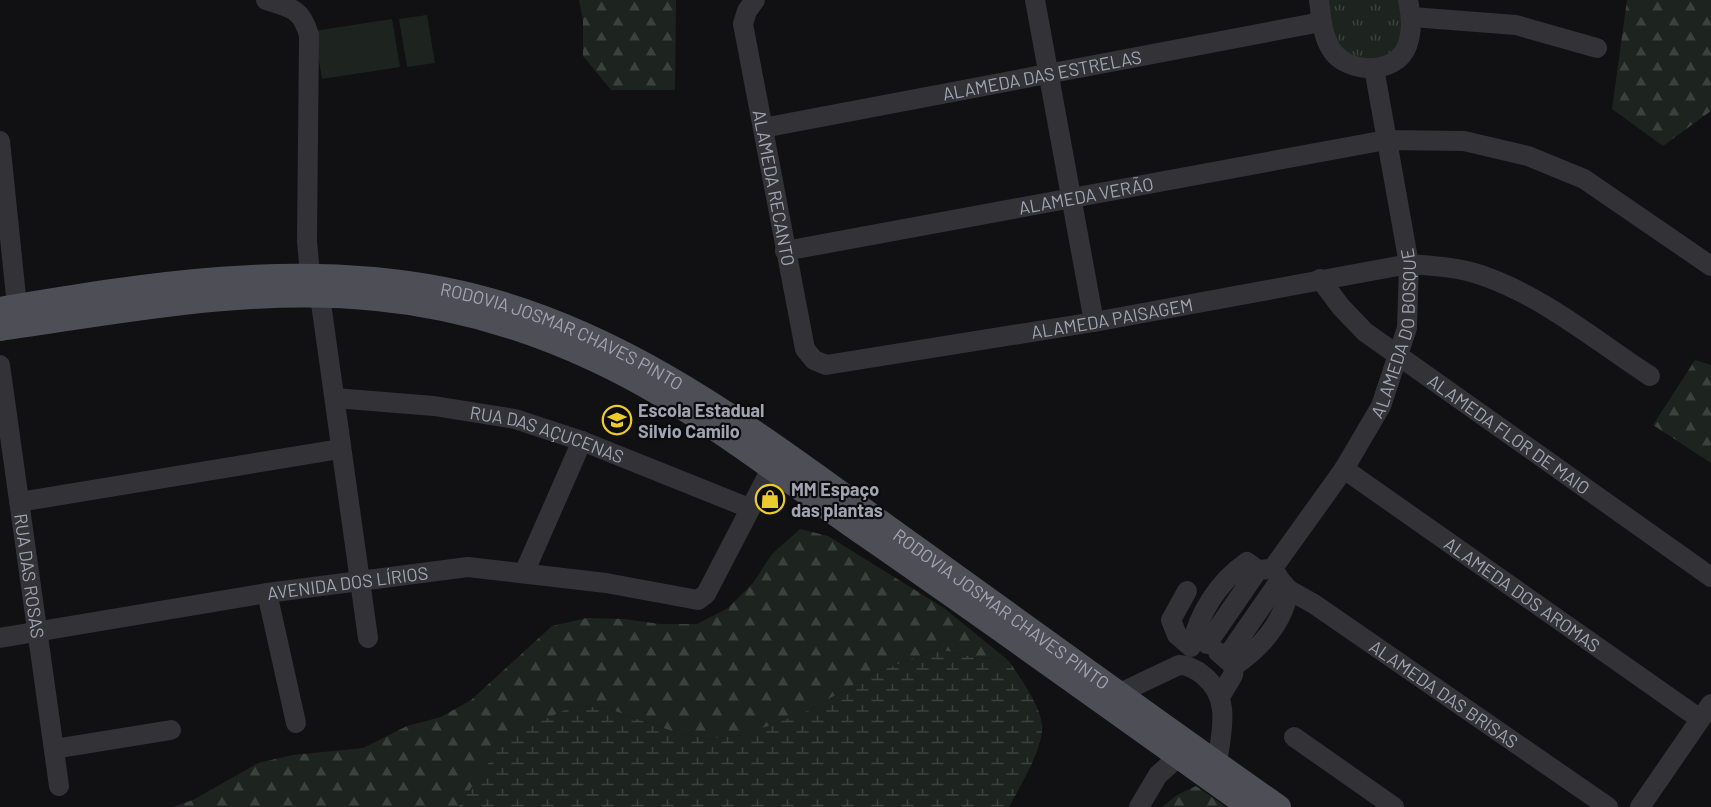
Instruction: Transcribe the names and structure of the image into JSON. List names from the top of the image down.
{
  "streets": {
    "main road": ["RODOVIA JOSMAR CHAVES PINTO"],
    "street": [
      "ALAMEDA DAS ESTRELAS",
      "ALAMEDA RECANTO",
      "ALAMEDA VERÃO",
      "ALAMEDA PAISAGEM",
      "ALAMEDA DO BOSQUE",
      "ALAMEDA FLOR DE MAIO",
      "RUA DAS AÇUCENAS",
      "RUA DAS ROSAS",
      "AVENIDA DOS LÍRIOS",
      "ALAMEDA DOS AROMAS",
      "ALAMEDA DAS BRISAS"
    ]
  },
  "crossings": [
    ["ALAMEDA DAS ESTRELAS", "ALAMEDA RECANTO"],
    ["ALAMEDA RECANTO", "ALAMEDA VERÃO"],
    ["ALAMEDA RECANTO", "ALAMEDA PAISAGEM"],
    ["ALAMEDA VERÃO", "ALAMEDA DO BOSQUE"],
    ["ALAMEDA PAISAGEM", "ALAMEDA DO BOSQUE"],
    ["ALAMEDA PAISAGEM", "ALAMEDA FLOR DE MAIO"],
    ["ALAMEDA DO BOSQUE", "ALAMEDA FLOR DE MAIO"],
    ["ALAMEDA DO BOSQUE", "ALAMEDA DOS AROMAS"],
    ["ALAMEDA DO BOSQUE", "ALAMEDA DAS BRISAS"],
    ["RUA DAS AÇUCENAS", "AVENIDA DOS LÍRIOS"],
    ["RUA DAS ROSAS", "AVENIDA DOS LÍRIOS"]
  ],
  "places": {
    "school or university": ["Escola Estadual Silvio Camilo"],
    "shop": ["MM Espaço das plantas"]
  }
}
